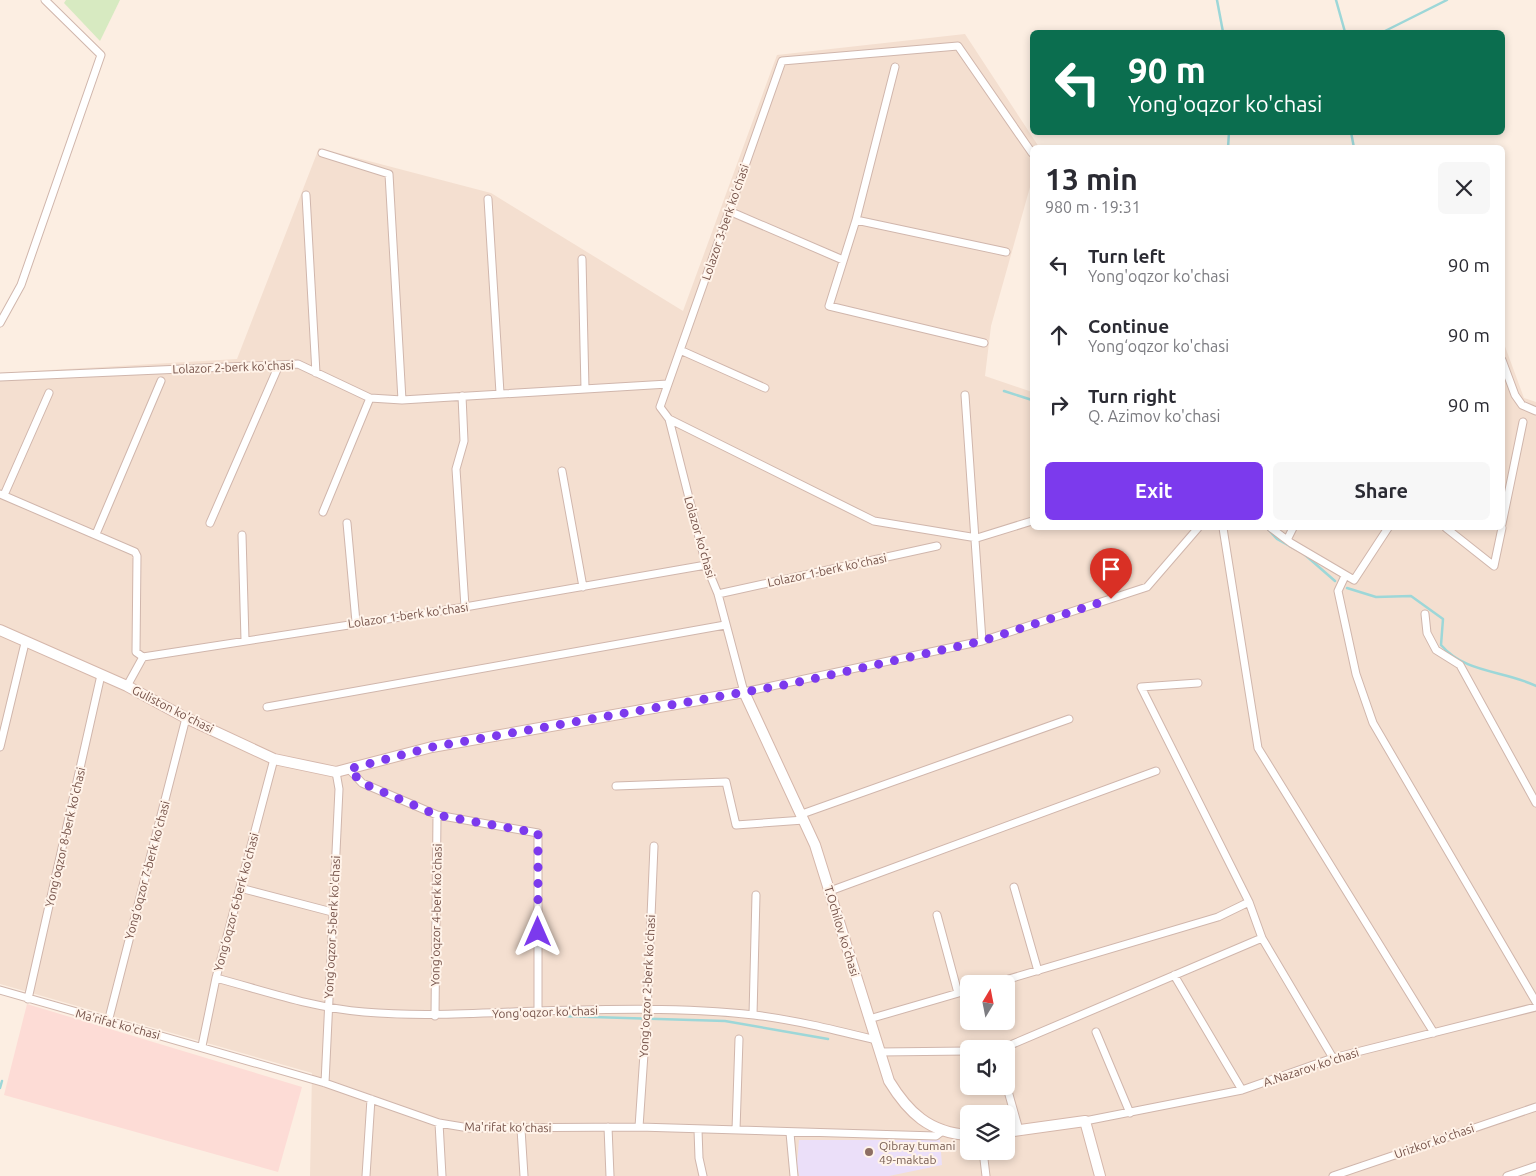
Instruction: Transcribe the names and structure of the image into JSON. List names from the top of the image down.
{
  "streets": {
    "main road": ["Guliston ko'chasi", "T.Ochilov ko'chasi"],
    "street": [
      "Lolazor 3-berk ko'chasi",
      "Lolazor 2-berk ko'chasi",
      "Lolazor ko'chasi",
      "Lolazor 1-berk ko'chasi",
      "Yong‘oqzor 8-berk ko'chasi",
      "Yong‘oqzor 7-berk ko'chasi",
      "Yong‘oqzor 6-berk ko'chasi",
      "Yong‘oqzor 4-berk ko'chasi",
      "Yong‘oqzor 5-berk ko'chasi",
      "Yong‘oqzor 2-berk ko'chasi",
      "Yong'oqzor ko'chasi",
      "Ma'rifat ko'chasi",
      "A.Nazarov ko'chasi",
      "Urizkor ko'chasi"
    ]
  },
  "crossings": [
    ["Lolazor 3-berk ko'chasi", "Lolazor 2-berk ko'chasi"],
    ["Lolazor 3-berk ko'chasi", "Lolazor ko'chasi"],
    ["Lolazor 2-berk ko'chasi", "Lolazor ko'chasi"],
    ["Lolazor ko'chasi", "Lolazor 1-berk ko'chasi"],
    ["Lolazor ko'chasi", "Guliston ko'chasi"],
    ["Lolazor ko'chasi", "T.Ochilov ko'chasi"],
    ["Guliston ko'chasi", "Yong‘oqzor 8-berk ko'chasi"],
    ["Guliston ko'chasi", "Yong‘oqzor 7-berk ko'chasi"],
    ["Guliston ko'chasi", "Yong‘oqzor 6-berk ko'chasi"],
    ["Guliston ko'chasi", "Yong‘oqzor 5-berk ko'chasi"],
    ["Guliston ko'chasi", "T.Ochilov ko'chasi"],
    ["Yong‘oqzor 8-berk ko'chasi", "Ma'rifat ko'chasi"],
    ["Yong‘oqzor 7-berk ko'chasi", "Ma'rifat ko'chasi"],
    ["Yong‘oqzor 6-berk ko'chasi", "Yong'oqzor ko'chasi"],
    ["Yong‘oqzor 6-berk ko'chasi", "Ma'rifat ko'chasi"],
    ["Yong‘oqzor 4-berk ko'chasi", "Yong'oqzor ko'chasi"],
    ["Yong‘oqzor 5-berk ko'chasi", "Yong'oqzor ko'chasi"],
    ["Yong‘oqzor 5-berk ko'chasi", "Ma'rifat ko'chasi"],
    ["T.Ochilov ko'chasi", "Yong'oqzor ko'chasi"],
    ["T.Ochilov ko'chasi", "Ma'rifat ko'chasi"],
    ["Yong‘oqzor 2-berk ko'chasi", "Yong'oqzor ko'chasi"],
    ["Yong‘oqzor 2-berk ko'chasi", "Ma'rifat ko'chasi"]
  ],
  "places": ["Qibray tumani 49-maktab"],
  "north": "top",
  "page": {
    "turn": ["90 m", "Yong'oqzor ko'chasi"],
    "heading": ["13 min", "980 m · 19:31"],
    "list": [
      {
        "name": "Turn left",
        "note": "Yong'oqzor ko'chasi",
        "value": "90 m"
      },
      {
        "name": "Continue",
        "note": "Yong‘oqzor ko'chasi",
        "value": "90 m"
      },
      {
        "name": "Turn right",
        "note": "Q. Azimov ko'chasi",
        "value": "90 m"
      }
    ],
    "buttons": ["Exit", "Share"]
  }
}
